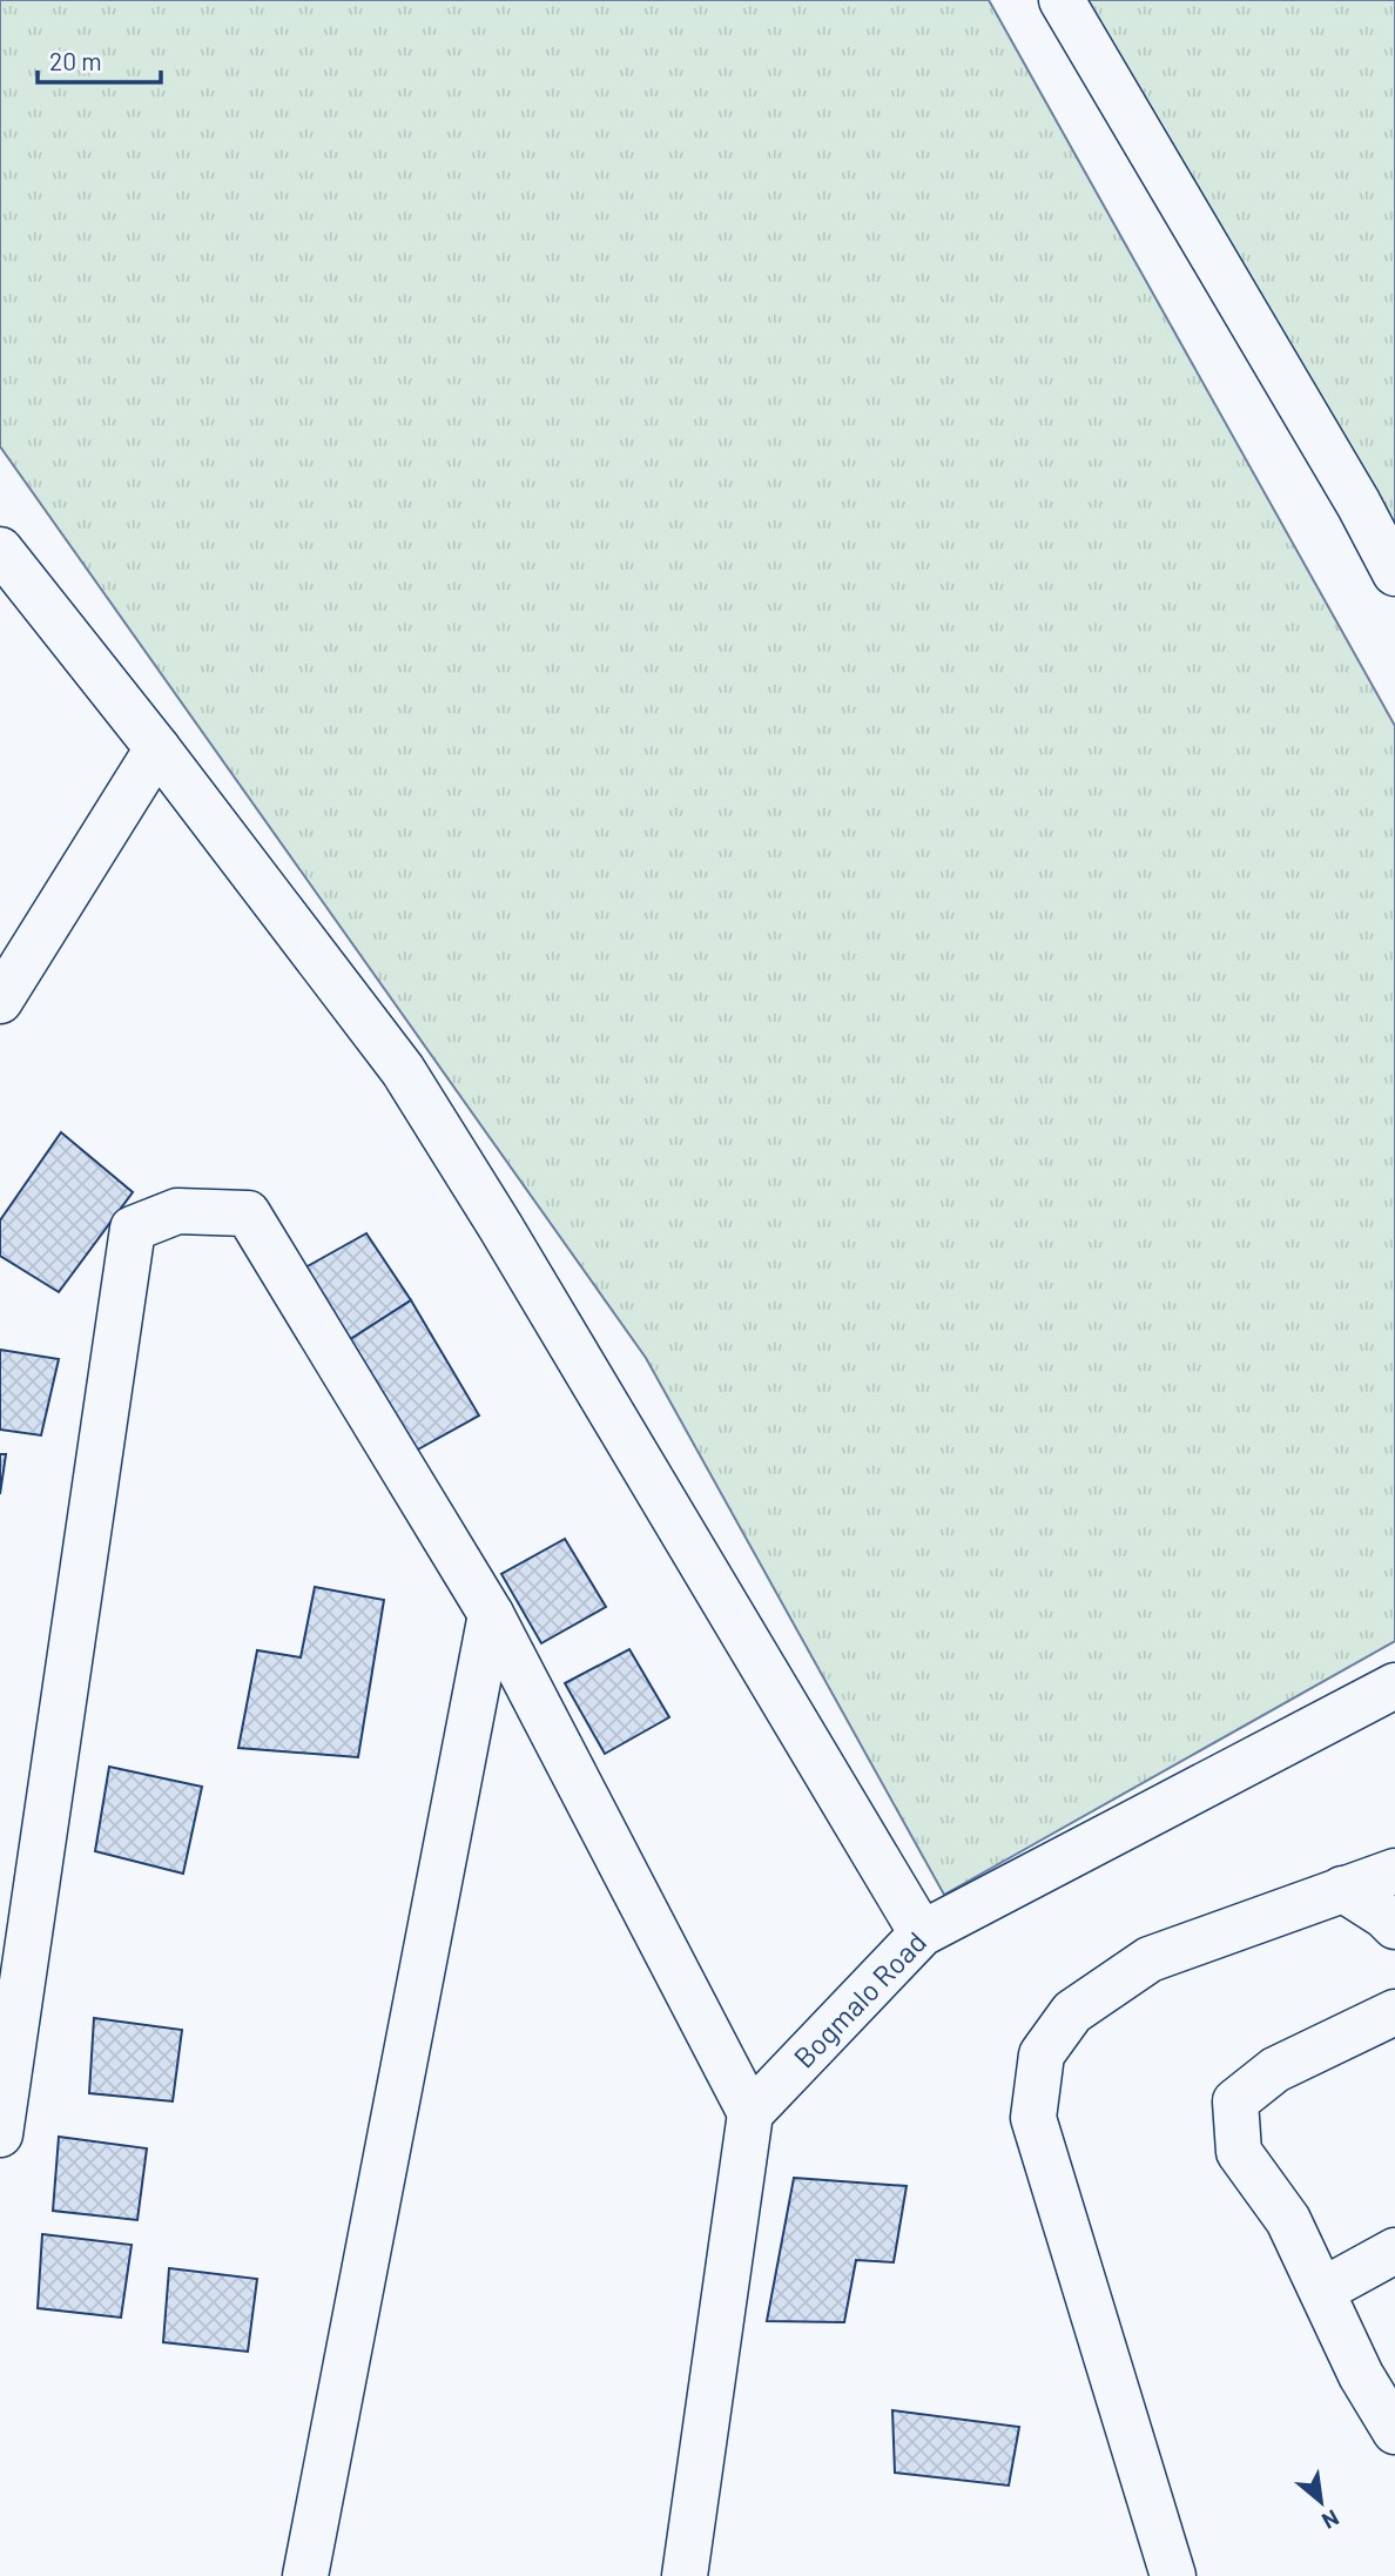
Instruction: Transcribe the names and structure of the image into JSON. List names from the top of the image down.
{
  "streets": {
    "street": ["Bogmalo Road"]
  },
  "scale_bar": "20 m",
  "north": "bottom right"
}
